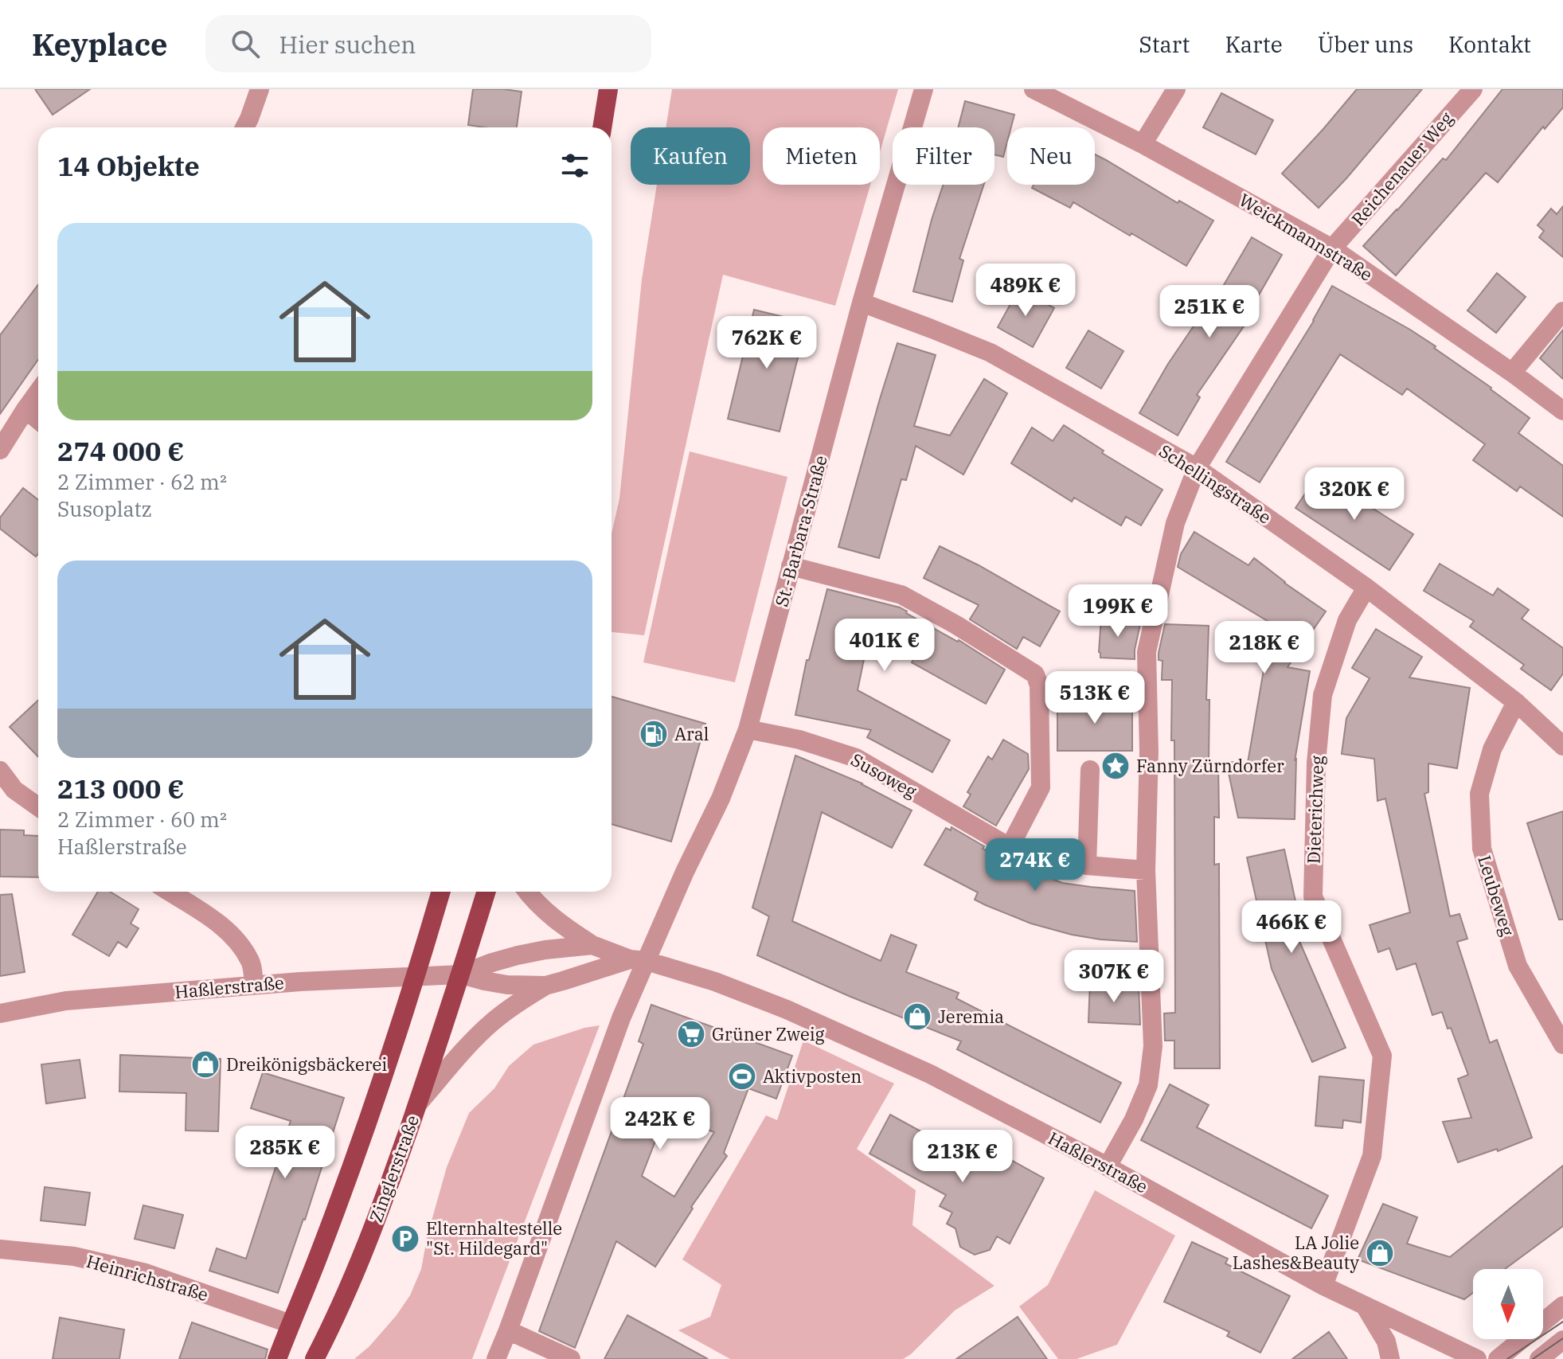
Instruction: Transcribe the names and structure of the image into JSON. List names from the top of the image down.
{
  "streets": {
    "main road": ["Zinglerstraße"],
    "street": [
      "Reichenauer Weg",
      "Weickmannstraße",
      "Schellingstraße",
      "St.-Barbara-Straße",
      "Susoweg",
      "Dieterichweg",
      "Leubeweg",
      "Haßlerstraße",
      "Heinrichstraße"
    ]
  },
  "crossings": [
    ["Reichenauer Weg", "Weickmannstraße"],
    ["Reichenauer Weg", "Schellingstraße"],
    ["Reichenauer Weg", "Susoweg"],
    ["Reichenauer Weg", "Haßlerstraße"],
    ["Schellingstraße", "St.-Barbara-Straße"],
    ["Schellingstraße", "Dieterichweg"],
    ["Schellingstraße", "Leubeweg"],
    ["St.-Barbara-Straße", "Susoweg"],
    ["St.-Barbara-Straße", "Haßlerstraße"],
    ["Dieterichweg", "Haßlerstraße"],
    ["Haßlerstraße", "Zinglerstraße"]
  ],
  "places": {
    "fuel station": ["Aral"],
    "place": ["Fanny Zürndorfer"],
    "shop": ["Jeremia", "Dreikönigsbäckerei", "LA Jolie Lashes&Beauty"],
    "supermarket": ["Grüner Zweig"],
    "sports": ["Aktivposten"],
    "parking": ["Elternhaltestelle \"St. Hildegard\""]
  },
  "north": "bottom",
  "page": {
    "header": "Keyplace",
    "search": "Hier suchen",
    "nav": [
      "Start",
      "Karte",
      "Über uns",
      "Kontakt"
    ],
    "chip": [
      "Kaufen",
      "Mieten",
      "Filter",
      "Neu"
    ],
    "heading": "14 Objekte",
    "list": [
      {
        "name": "274 000 €",
        "note": "2 Zimmer · 62 m² · Susoplatz"
      },
      {
        "name": "213 000 €",
        "note": "2 Zimmer · 60 m² · Haßlerstraße"
      }
    ],
    "price": [
      "489K €",
      "251K €",
      "762K €",
      "320K €",
      "199K €",
      "401K €",
      "218K €",
      "513K €",
      "274K €",
      "466K €",
      "307K €",
      "242K €",
      "285K €",
      "213K €"
    ]
  }
}
